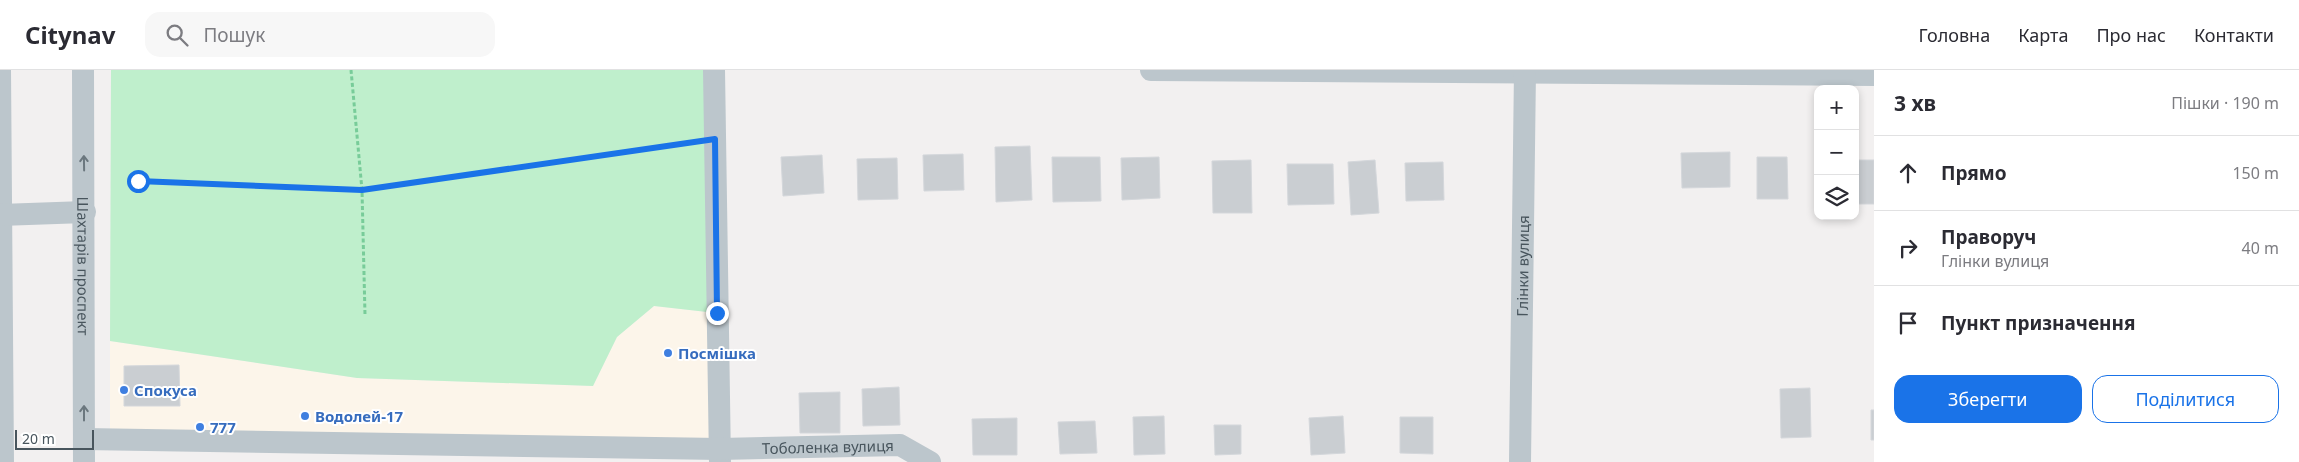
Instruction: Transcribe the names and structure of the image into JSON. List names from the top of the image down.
{
  "streets": {
    "street": ["Шахтарів проспект", "Глінки вулиця", "Тоболенка вулиця"]
  },
  "crossings": [
    ["Шахтарів проспект", "Тоболенка вулиця"]
  ],
  "places": [
    "Посмішка",
    "Спокуса",
    "Водолей-17",
    "777"
  ],
  "scale_bar": "20 m",
  "page": {
    "header": "Citynav",
    "search": "Пошук",
    "nav": [
      "Головна",
      "Карта",
      "Про нас",
      "Контакти"
    ],
    "heading": ["3 хв", "Пішки · 190 m"],
    "map_buttons": ["+", "−"],
    "list": [
      ["Прямо", "150 m"],
      ["Праворуч", "Глінки вулиця", "40 m"],
      "Пункт призначення"
    ],
    "buttons": ["Зберегти", "Поділитися"],
    "scale": "20 m"
  }
}
